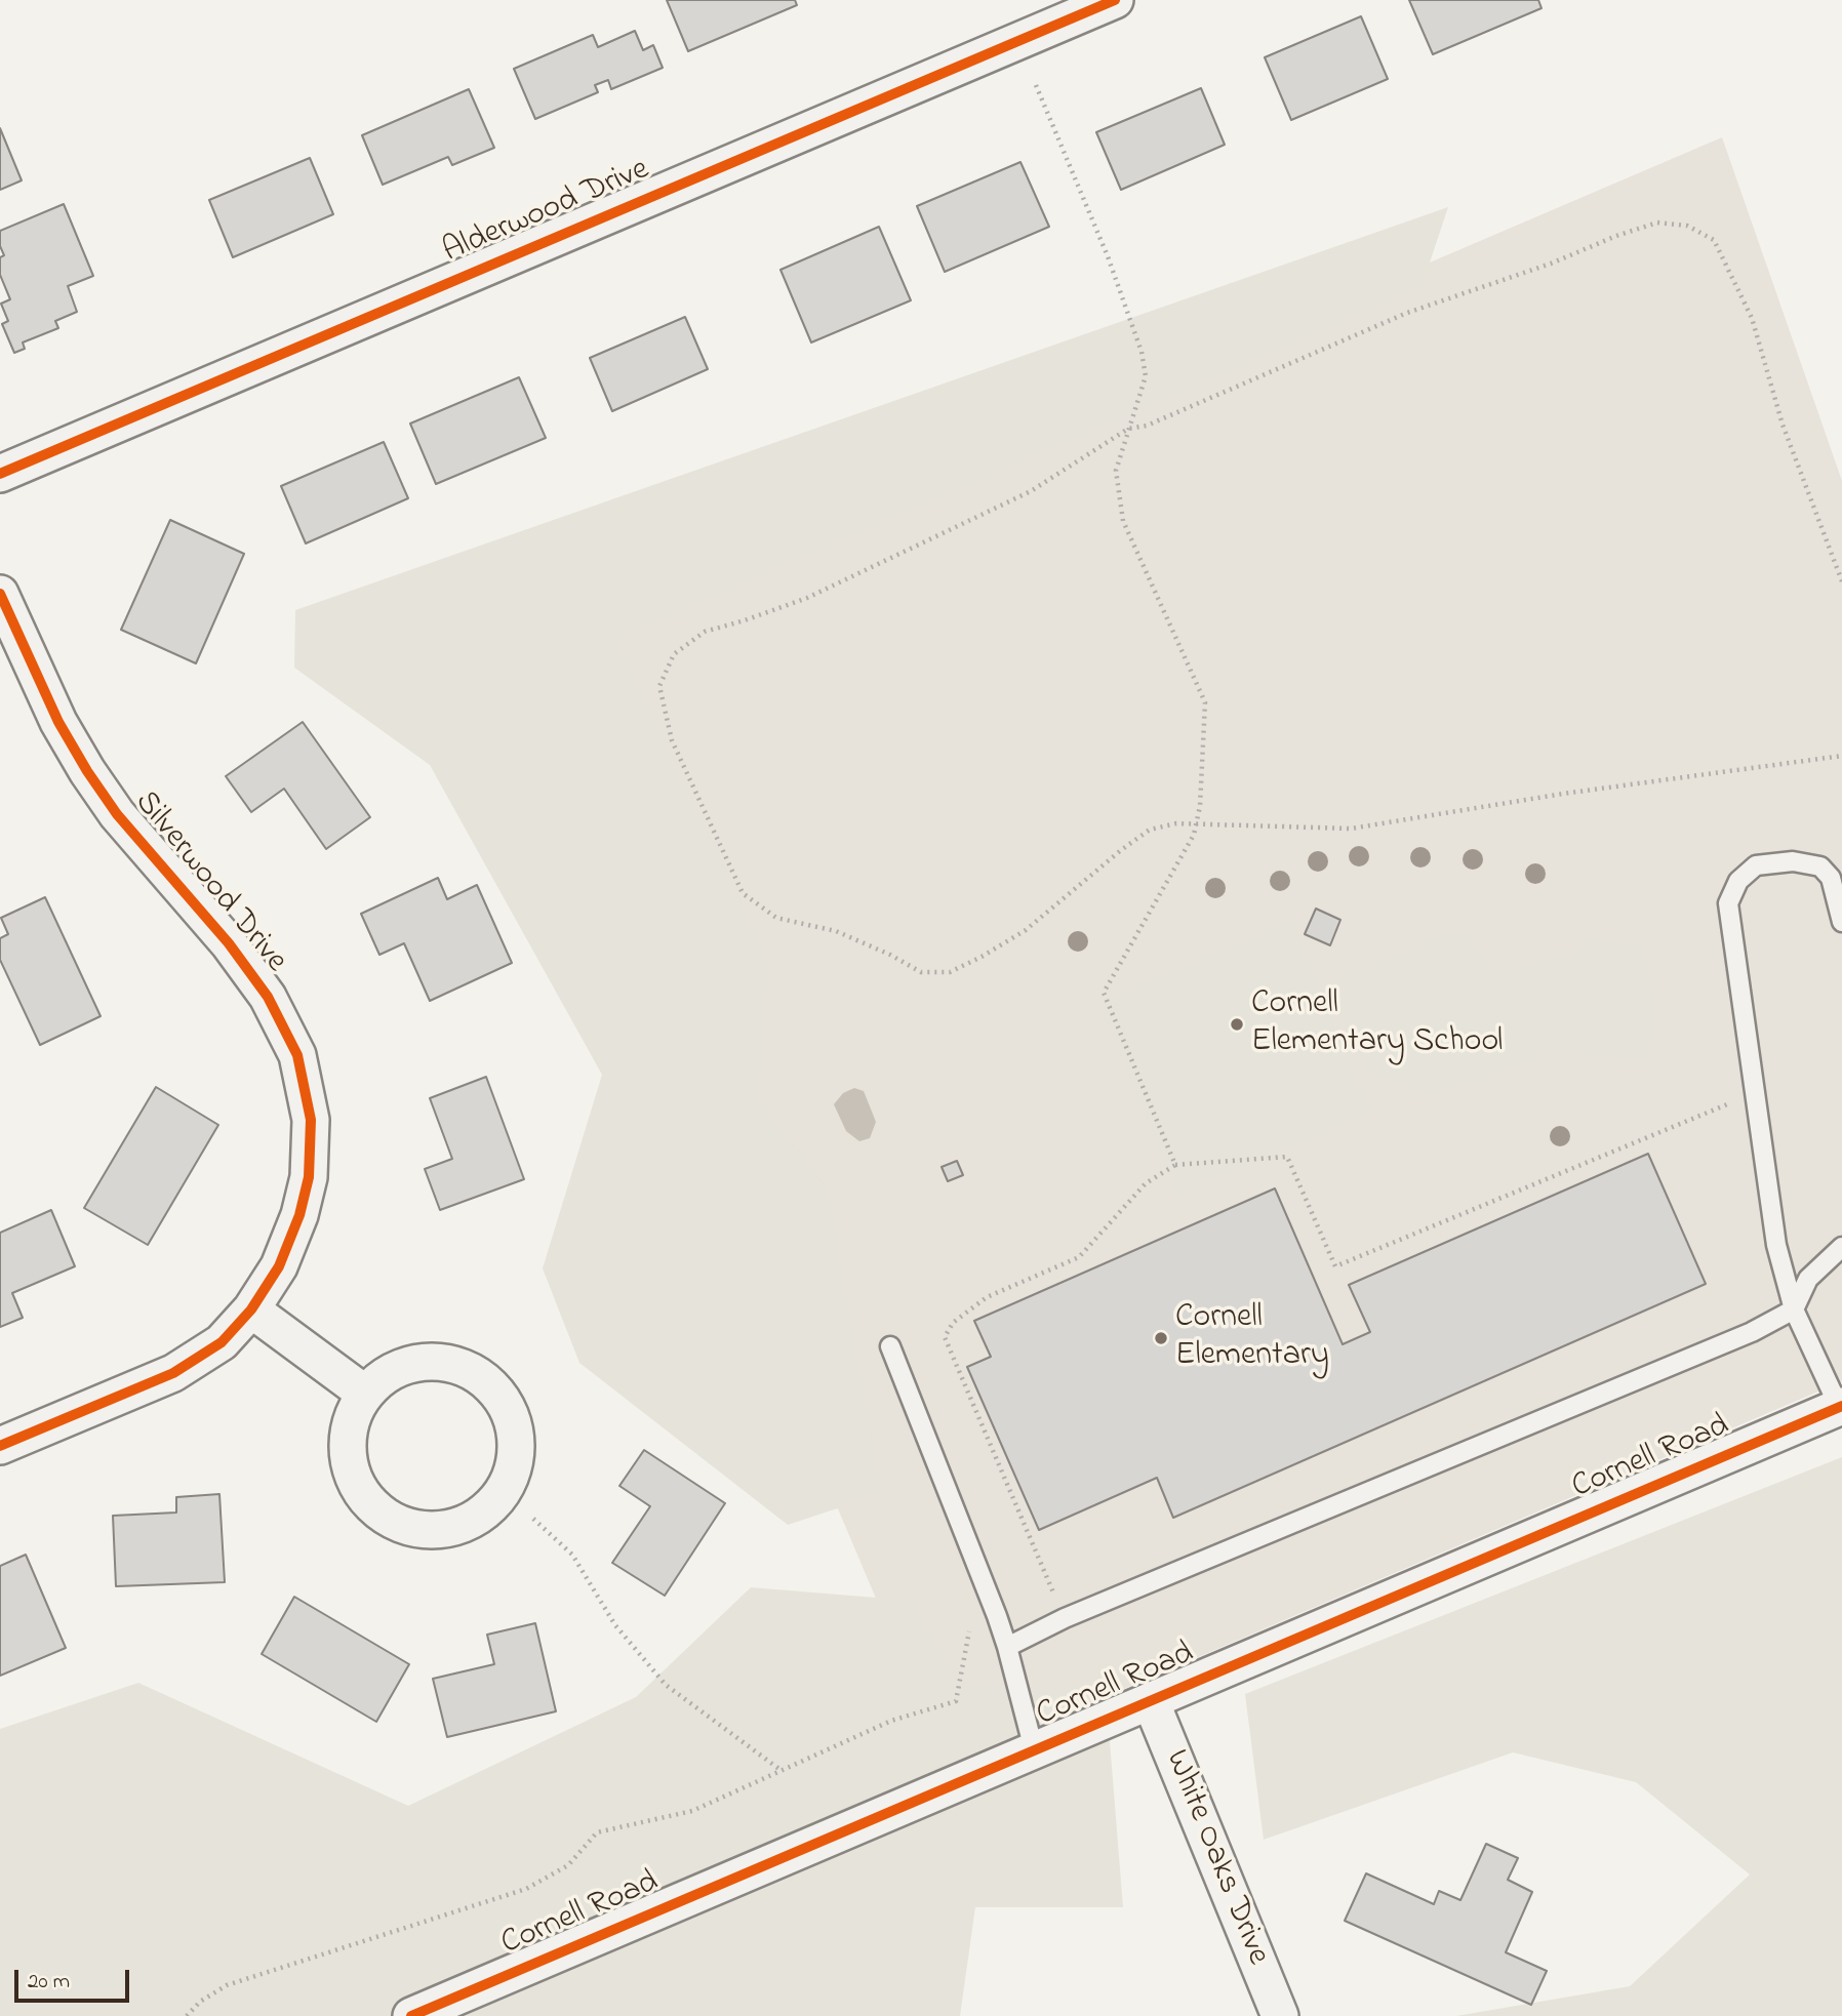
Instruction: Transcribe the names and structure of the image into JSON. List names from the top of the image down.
{
  "streets": {
    "street": [
      "Alderwood Drive",
      "Silverwood Drive",
      "Cornell Road",
      "White Oaks Drive"
    ]
  },
  "crossings": [
    ["Cornell Road", "White Oaks Drive"]
  ],
  "places": ["Cornell Elementary School", "Cornell Elementary"],
  "scale_bar": "20 m"
}
